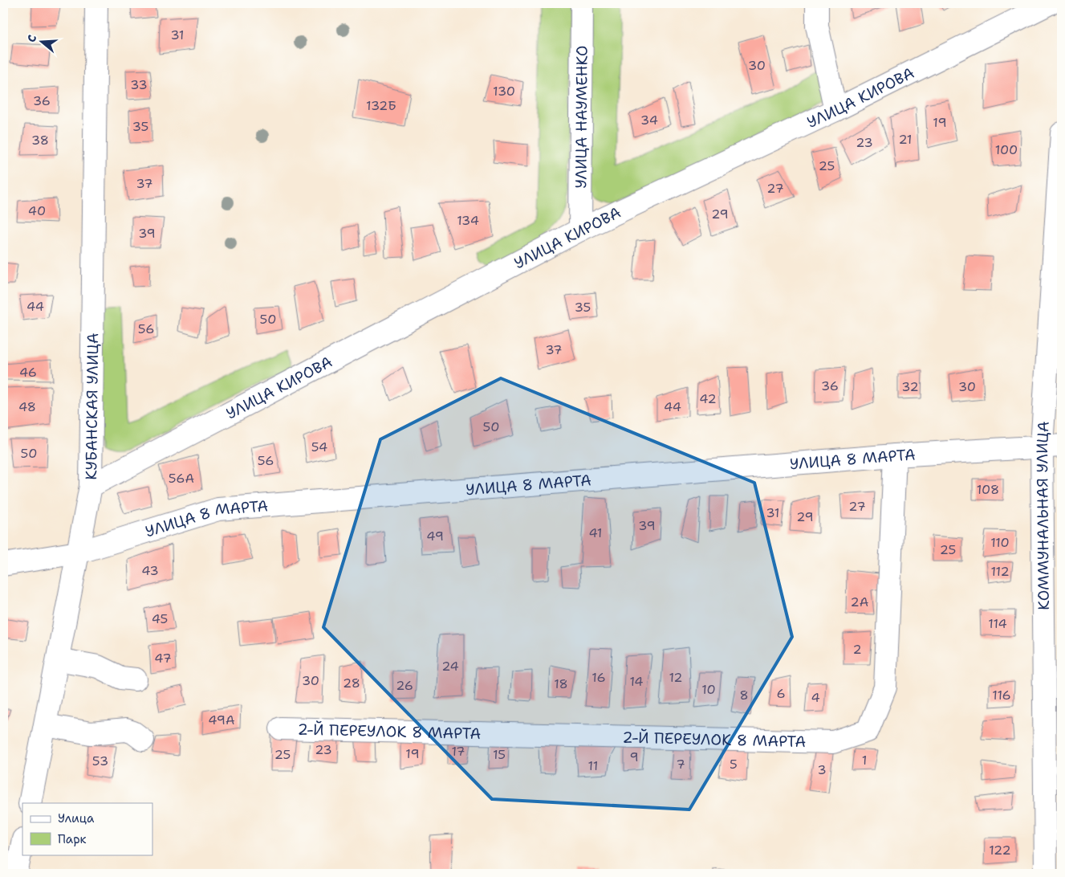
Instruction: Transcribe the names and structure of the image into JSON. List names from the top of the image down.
{
  "streets": {
    "street": [
      "УЛИЦА КИРОВА",
      "УЛИЦА НАУМЕНКО",
      "КУБАНСКАЯ УЛИЦА",
      "УЛИЦА 8 МАРТА",
      "КОММУНАЛЬНАЯ УЛИЦА",
      "2-Й ПЕРЕУЛОК 8 МАРТА"
    ]
  },
  "crossings": [
    ["УЛИЦА КИРОВА", "УЛИЦА НАУМЕНКО"],
    ["УЛИЦА КИРОВА", "КУБАНСКАЯ УЛИЦА"],
    ["КУБАНСКАЯ УЛИЦА", "УЛИЦА 8 МАРТА"],
    ["УЛИЦА 8 МАРТА", "КОММУНАЛЬНАЯ УЛИЦА"],
    ["УЛИЦА 8 МАРТА", "2-Й ПЕРЕУЛОК 8 МАРТА"]
  ],
  "house_numbers": [
    "31",
    "30",
    "33",
    "130",
    "36",
    "132Б",
    "34",
    "19",
    "35",
    "21",
    "38",
    "23",
    "100",
    "25",
    "37",
    "27",
    "40",
    "29",
    "134",
    "39",
    "44",
    "35",
    "50",
    "56",
    "37",
    "46",
    "36",
    "32",
    "30",
    "42",
    "48",
    "44",
    "50",
    "54",
    "50",
    "56",
    "56А",
    "108",
    "27",
    "31",
    "29",
    "39",
    "41",
    "49",
    "110",
    "25",
    "43",
    "112",
    "2А",
    "45",
    "114",
    "2",
    "47",
    "24",
    "16",
    "12",
    "30",
    "14",
    "28",
    "18",
    "26",
    "10",
    "6",
    "8",
    "116",
    "4",
    "49А",
    "23",
    "17",
    "19",
    "25",
    "15",
    "9",
    "1",
    "53",
    "7",
    "5",
    "11",
    "3",
    "122"
  ],
  "legend": ["Улица", "Парк"],
  "north": "left"
}
